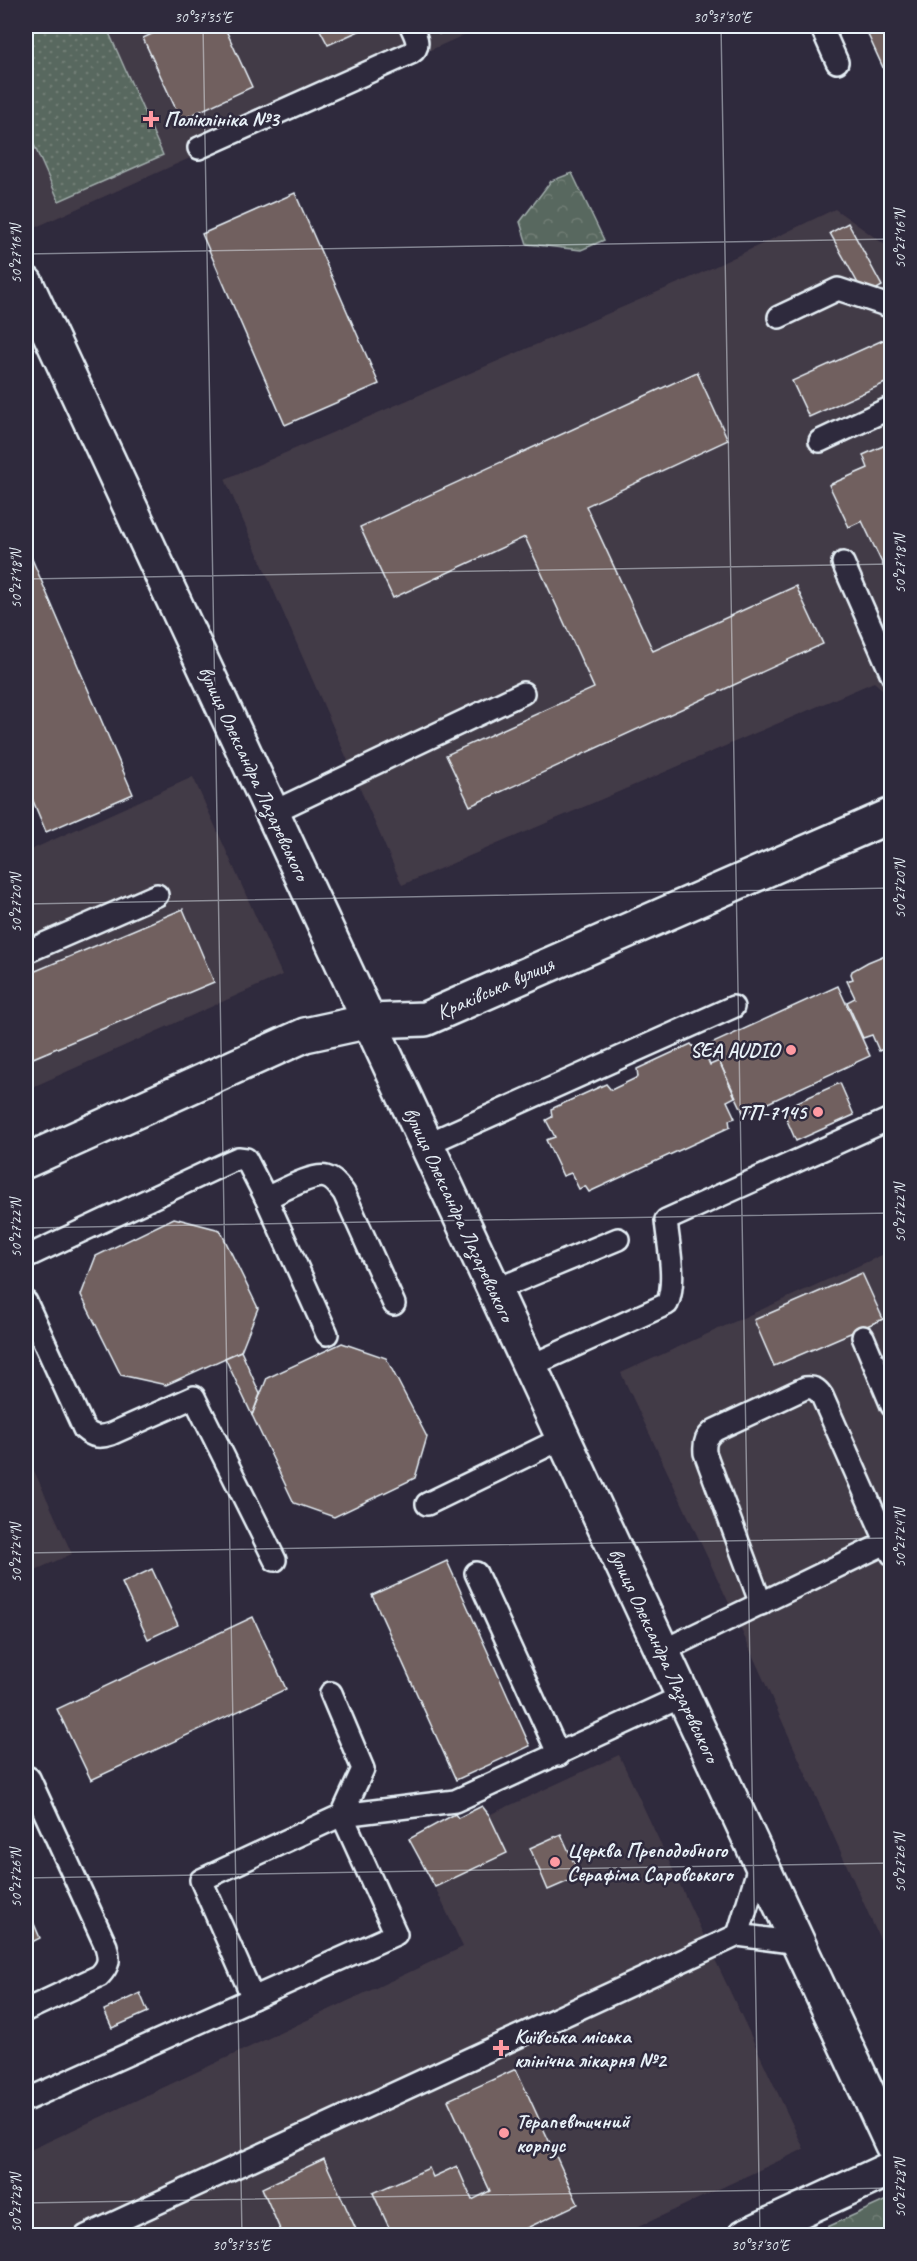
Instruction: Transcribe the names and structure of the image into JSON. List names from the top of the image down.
{
  "streets": {
    "street": ["вулиця Олександра Лазаревського", "Краківська вулиця"]
  },
  "crossings": [
    ["вулиця Олександра Лазаревського", "Краківська вулиця"]
  ],
  "places": {
    "health": ["Поліклініка №3", "Київська міська клінічна лікарня №2"],
    "other": [
      "SEA AUDIO",
      "ТП-7145",
      "Церква Преподобного Серафіма Саровського",
      "Терапевтичний корпус"
    ]
  },
  "coordinates": [
    "30°37'35\"E",
    "30°37'30\"E",
    "50°27'16\"N",
    "50°27'18\"N",
    "50°27'20\"N",
    "50°27'22\"N",
    "50°27'24\"N",
    "50°27'26\"N",
    "50°27'28\"N"
  ]
}
